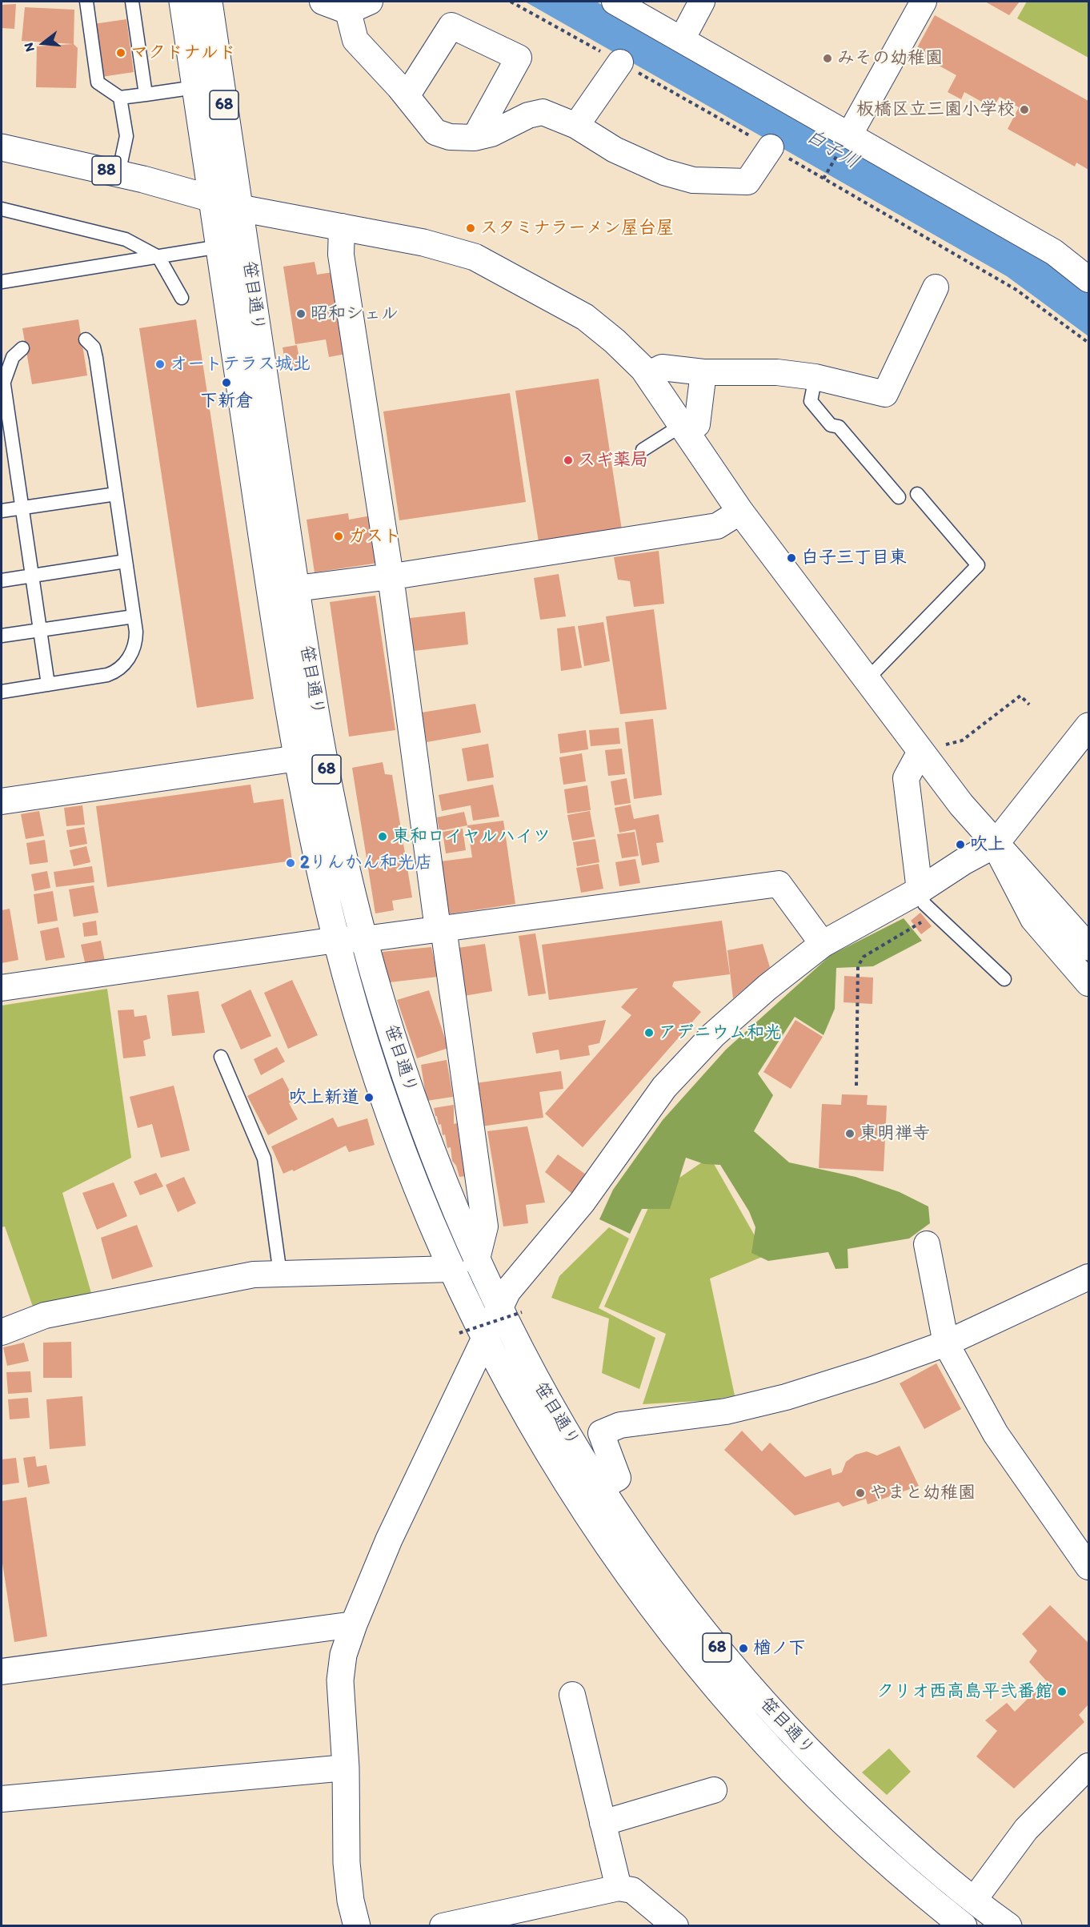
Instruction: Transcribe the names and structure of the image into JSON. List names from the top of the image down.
{
  "streets": {
    "main road": ["68", "88", "笹目通り"]
  },
  "crossings": [
    ["88", "笹目通り"]
  ],
  "water": ["白子川"],
  "places": [
    "マクドナルド",
    "みその幼稚園",
    "板橋区立三園小学校",
    "スタミナラーメン屋台屋",
    "昭和シェル",
    "オートテラス城北",
    "下新倉",
    "スギ薬局",
    "ガスト",
    "白子三丁目東",
    "東和ロイヤルハイツ",
    "吹上",
    "2りんかん和光店",
    "アデニウム和光",
    "吹上新道",
    "東明禅寺",
    "やまと幼稚園",
    "楢ノ下",
    "クリオ西高島平弐番館"
  ],
  "north": "left"
}
